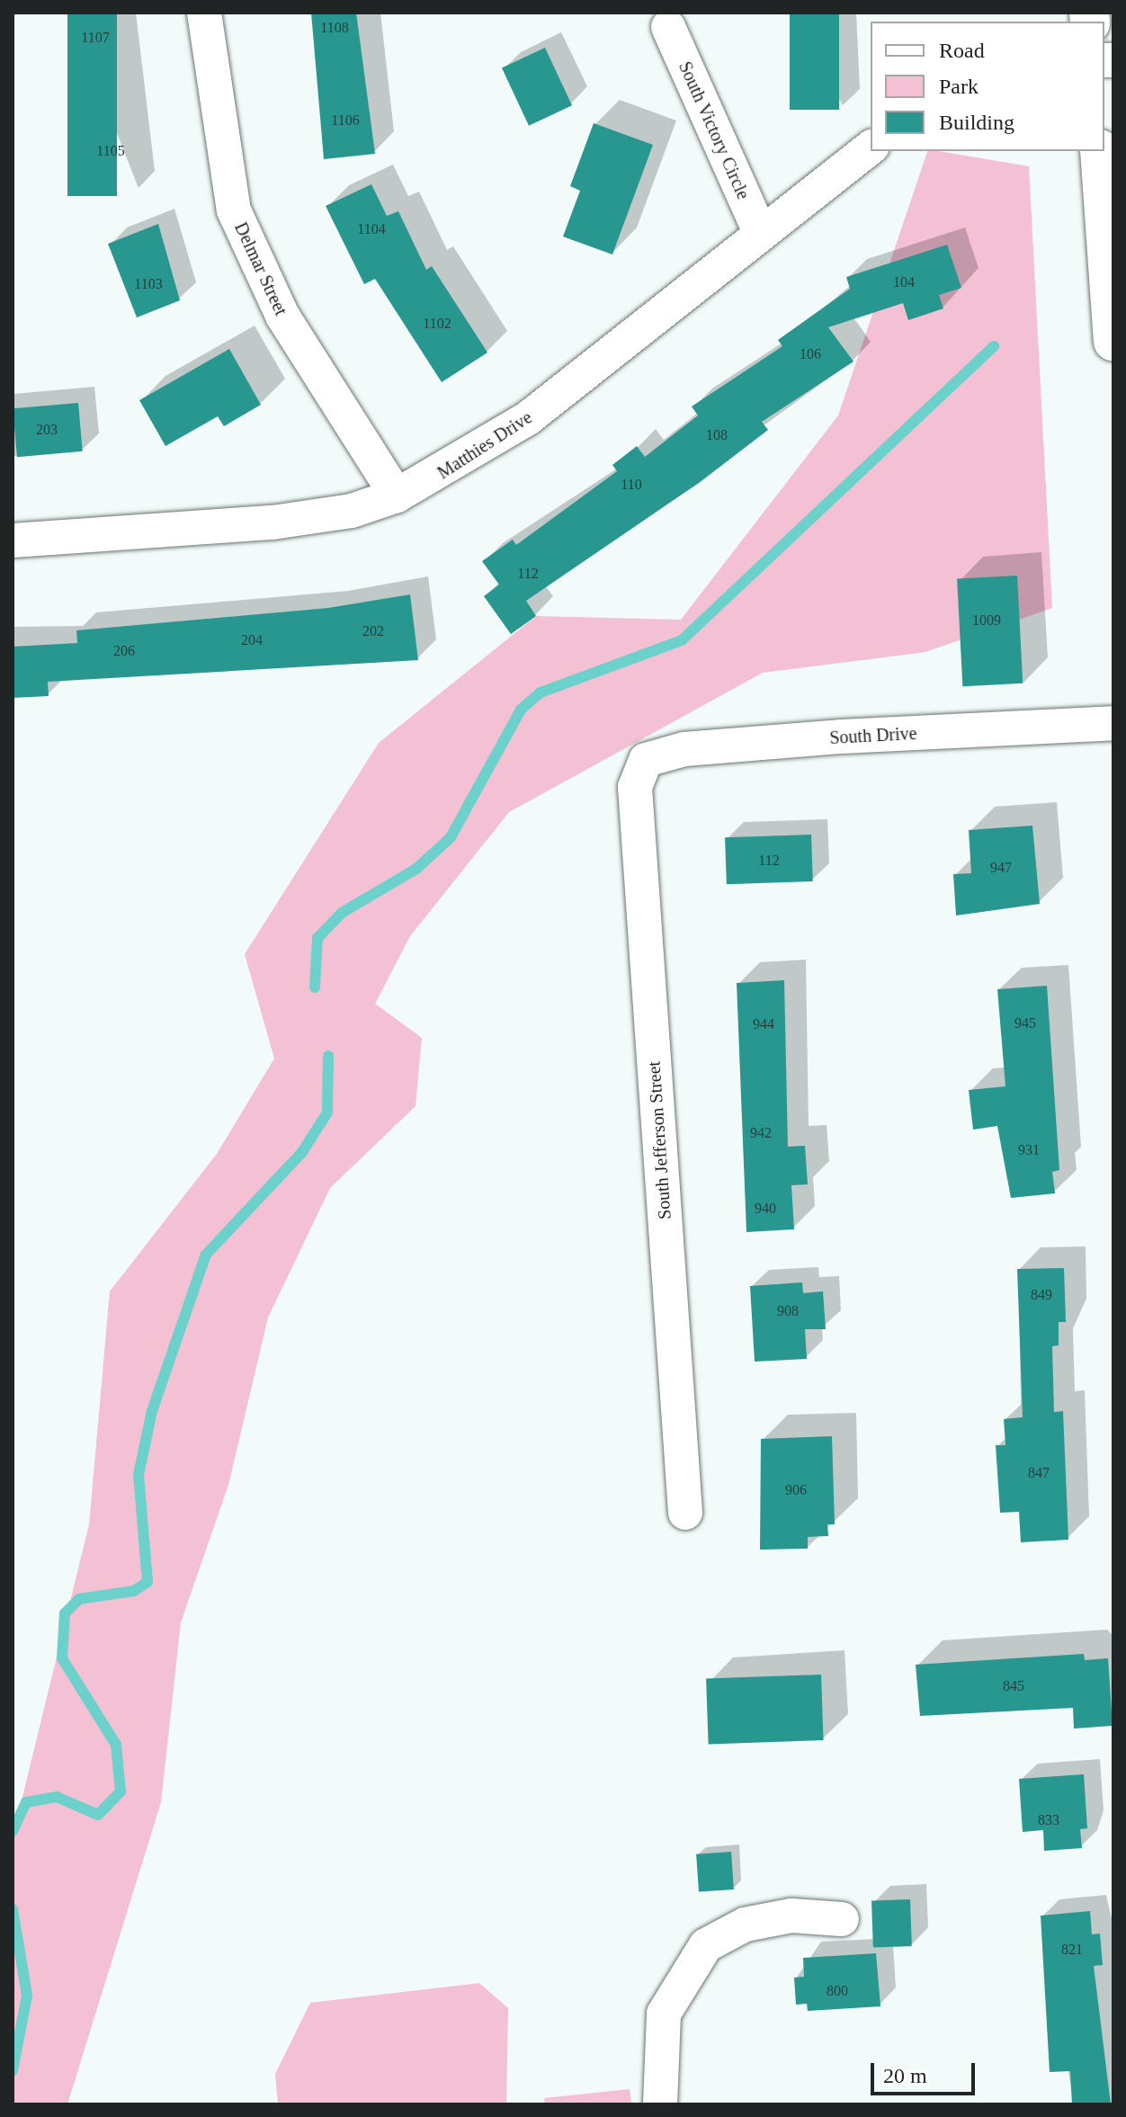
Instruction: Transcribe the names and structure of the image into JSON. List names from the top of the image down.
{
  "streets": {
    "street": [
      "South Victory Circle",
      "Delmar Street",
      "Matthies Drive",
      "South Drive",
      "South Jefferson Street"
    ]
  },
  "crossings": [
    ["South Victory Circle", "Matthies Drive"],
    ["Delmar Street", "Matthies Drive"],
    ["South Drive", "South Jefferson Street"]
  ],
  "house_numbers": [
    "1108",
    "1107",
    "1106",
    "1105",
    "1104",
    "104",
    "1103",
    "1102",
    "106",
    "203",
    "108",
    "110",
    "112",
    "1009",
    "202",
    "204",
    "206",
    "112",
    "947",
    "945",
    "944",
    "942",
    "931",
    "940",
    "849",
    "908",
    "847",
    "906",
    "845",
    "833",
    "821",
    "800"
  ],
  "legend": ["Road", "Park", "Building"],
  "scale_bar": "20 m"
}
